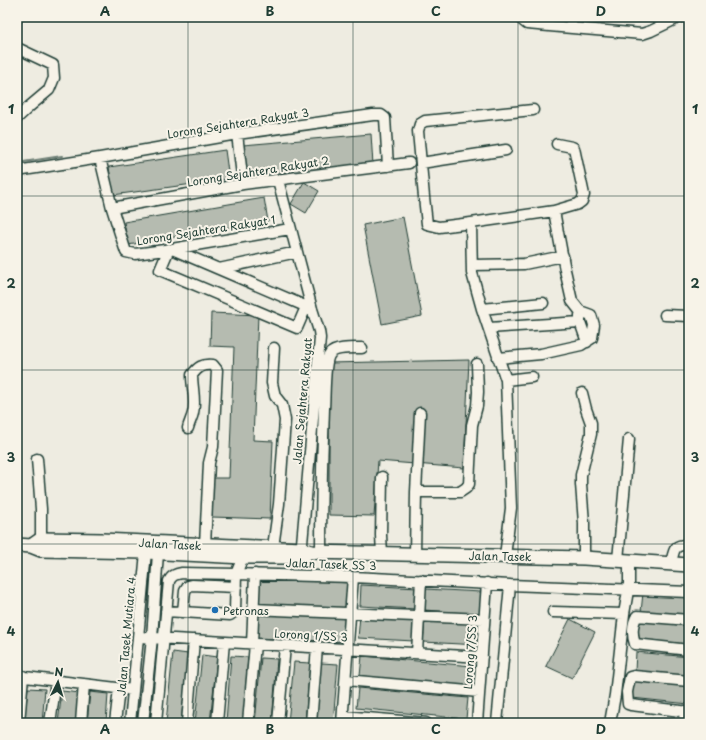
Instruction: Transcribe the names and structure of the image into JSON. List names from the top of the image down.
{
  "streets": {
    "main road": ["Jalan Tasek"],
    "street": [
      "Lorong Sejahtera Rakyat 3",
      "Lorong Sejahtera Rakyat 2",
      "Lorong Sejahtera Rakyat 1",
      "Jalan Sejahtera Rakyat",
      "Jalan Tasek SS 3",
      "Lorong 1/SS 3",
      "Jalan Tasek Mutiara 4",
      "Lorong 7/SS 3"
    ]
  },
  "crossings": [
    ["Lorong Sejahtera Rakyat 3", "Lorong Sejahtera Rakyat 2"],
    ["Lorong Sejahtera Rakyat 2", "Lorong Sejahtera Rakyat 1"],
    ["Lorong Sejahtera Rakyat 2", "Jalan Sejahtera Rakyat"],
    ["Lorong Sejahtera Rakyat 1", "Jalan Sejahtera Rakyat"],
    ["Jalan Sejahtera Rakyat", "Jalan Tasek"],
    ["Jalan Tasek", "Jalan Tasek Mutiara 4"],
    ["Jalan Tasek SS 3", "Lorong 7/SS 3"],
    ["Lorong 1/SS 3", "Jalan Tasek Mutiara 4"],
    ["Lorong 1/SS 3", "Lorong 7/SS 3"]
  ],
  "places": ["Petronas"],
  "north": "top",
  "grid": {
    "columns": [
      "A",
      "B",
      "C",
      "D"
    ],
    "rows": [
      "1",
      "2",
      "3",
      "4"
    ]
  }
}
